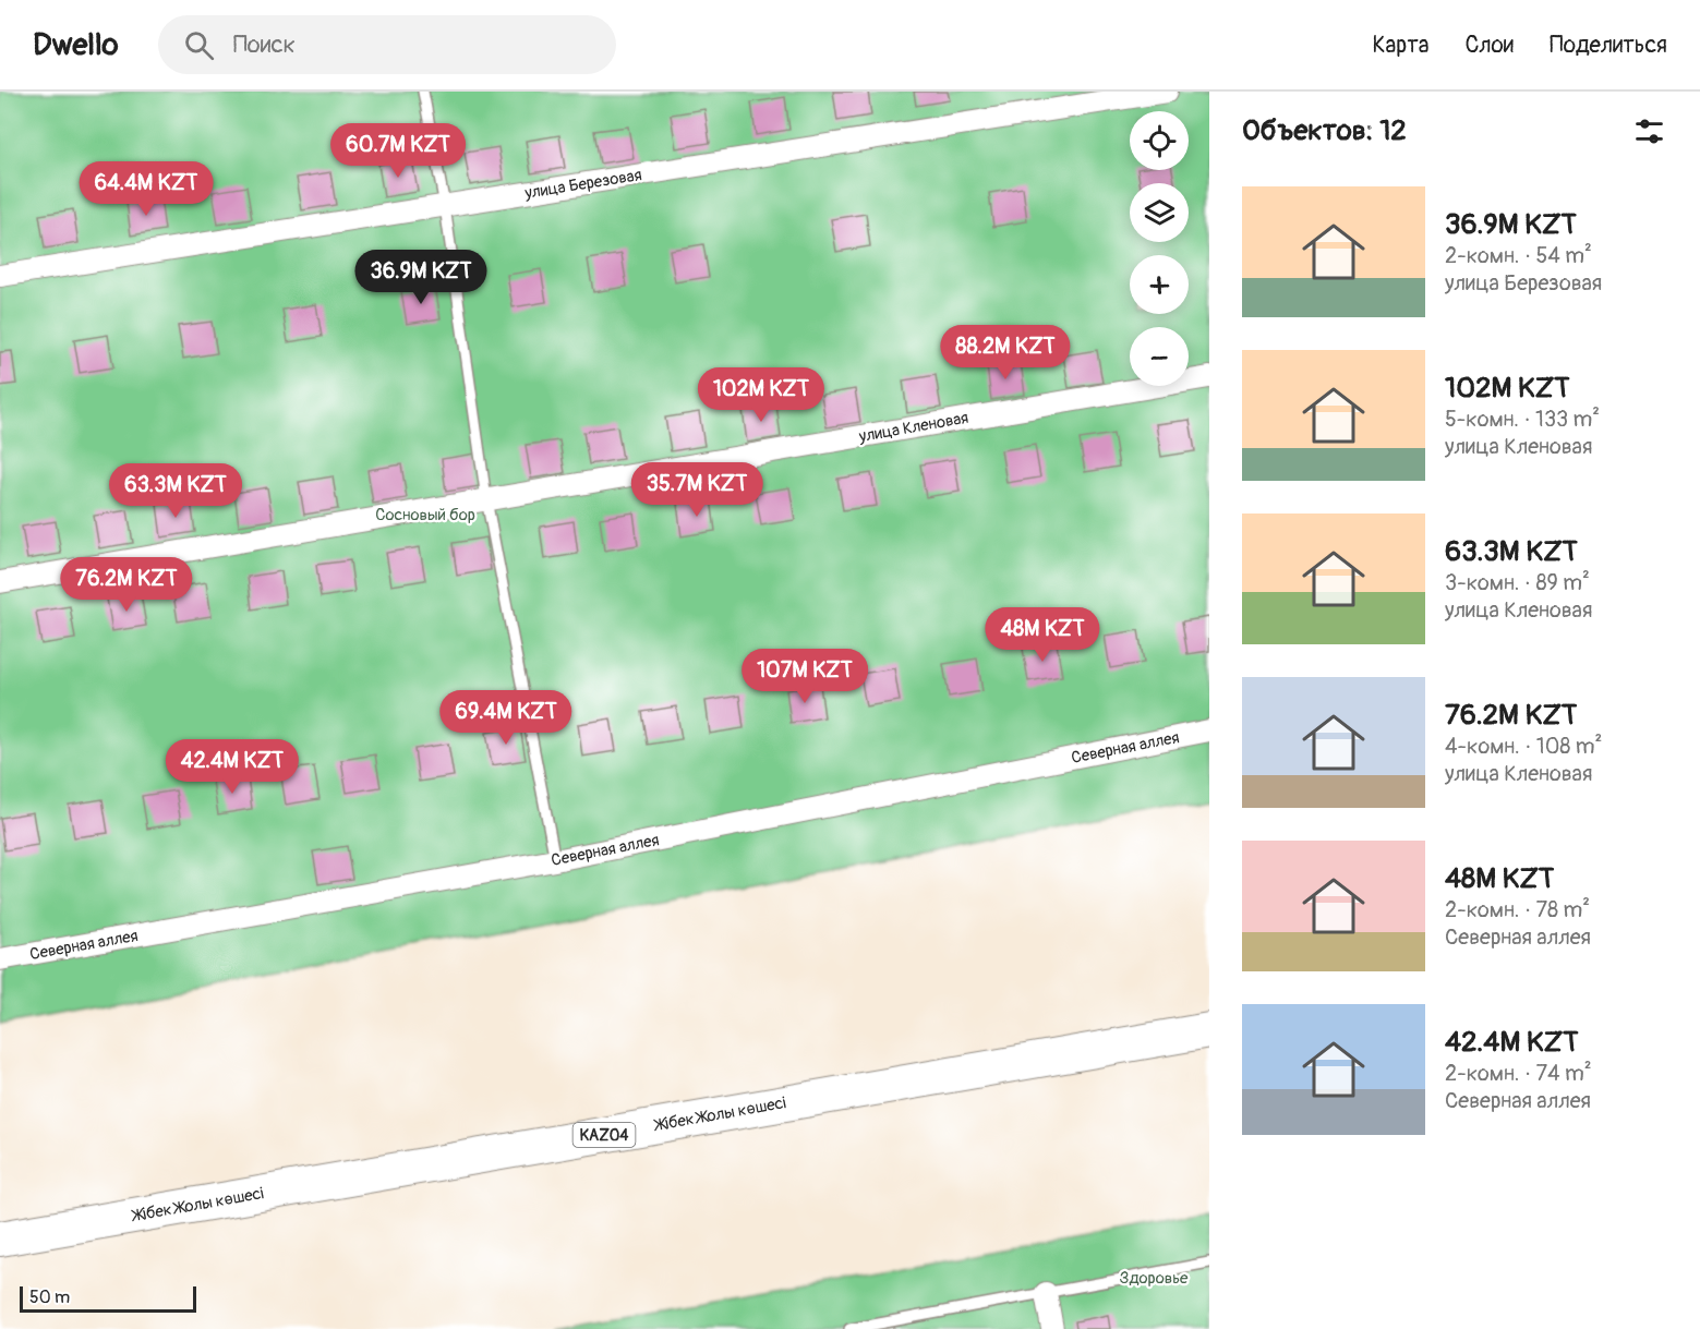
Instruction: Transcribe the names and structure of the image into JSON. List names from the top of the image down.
{
  "streets": {
    "highway": ["Жібек Жолы көшесі", "KАZ04"],
    "street": ["улица Березовая", "улица Кленовая", "Северная аллея"]
  },
  "parks": ["Сосновый бор", "Здоровье"],
  "scale_bar": "50 m",
  "page": {
    "header": "Dwello",
    "search": "Поиск",
    "nav": ["Карта", "Слои", "Поделиться"],
    "heading": "Объектов: 12",
    "map_buttons": ["+", "−"],
    "price": [
      "60.7M KZT",
      "64.4M KZT",
      "36.9M KZT",
      "88.2M KZT",
      "102M KZT",
      "35.7M KZT",
      "63.3M KZT",
      "76.2M KZT",
      "48M KZT",
      "107M KZT",
      "69.4M KZT",
      "42.4M KZT"
    ],
    "list": [
      {
        "name": "36.9M KZT",
        "note": "2-комн. · 54 m² · улица Березовая"
      },
      {
        "name": "102M KZT",
        "note": "5-комн. · 133 m² · улица Кленовая"
      },
      {
        "name": "63.3M KZT",
        "note": "3-комн. · 89 m² · улица Кленовая"
      },
      {
        "name": "76.2M KZT",
        "note": "4-комн. · 108 m² · улица Кленовая"
      },
      {
        "name": "48M KZT",
        "note": "2-комн. · 78 m² · Северная аллея"
      },
      {
        "name": "42.4M KZT",
        "note": "2-комн. · 74 m² · Северная аллея"
      }
    ],
    "scale": "50 m"
  }
}
